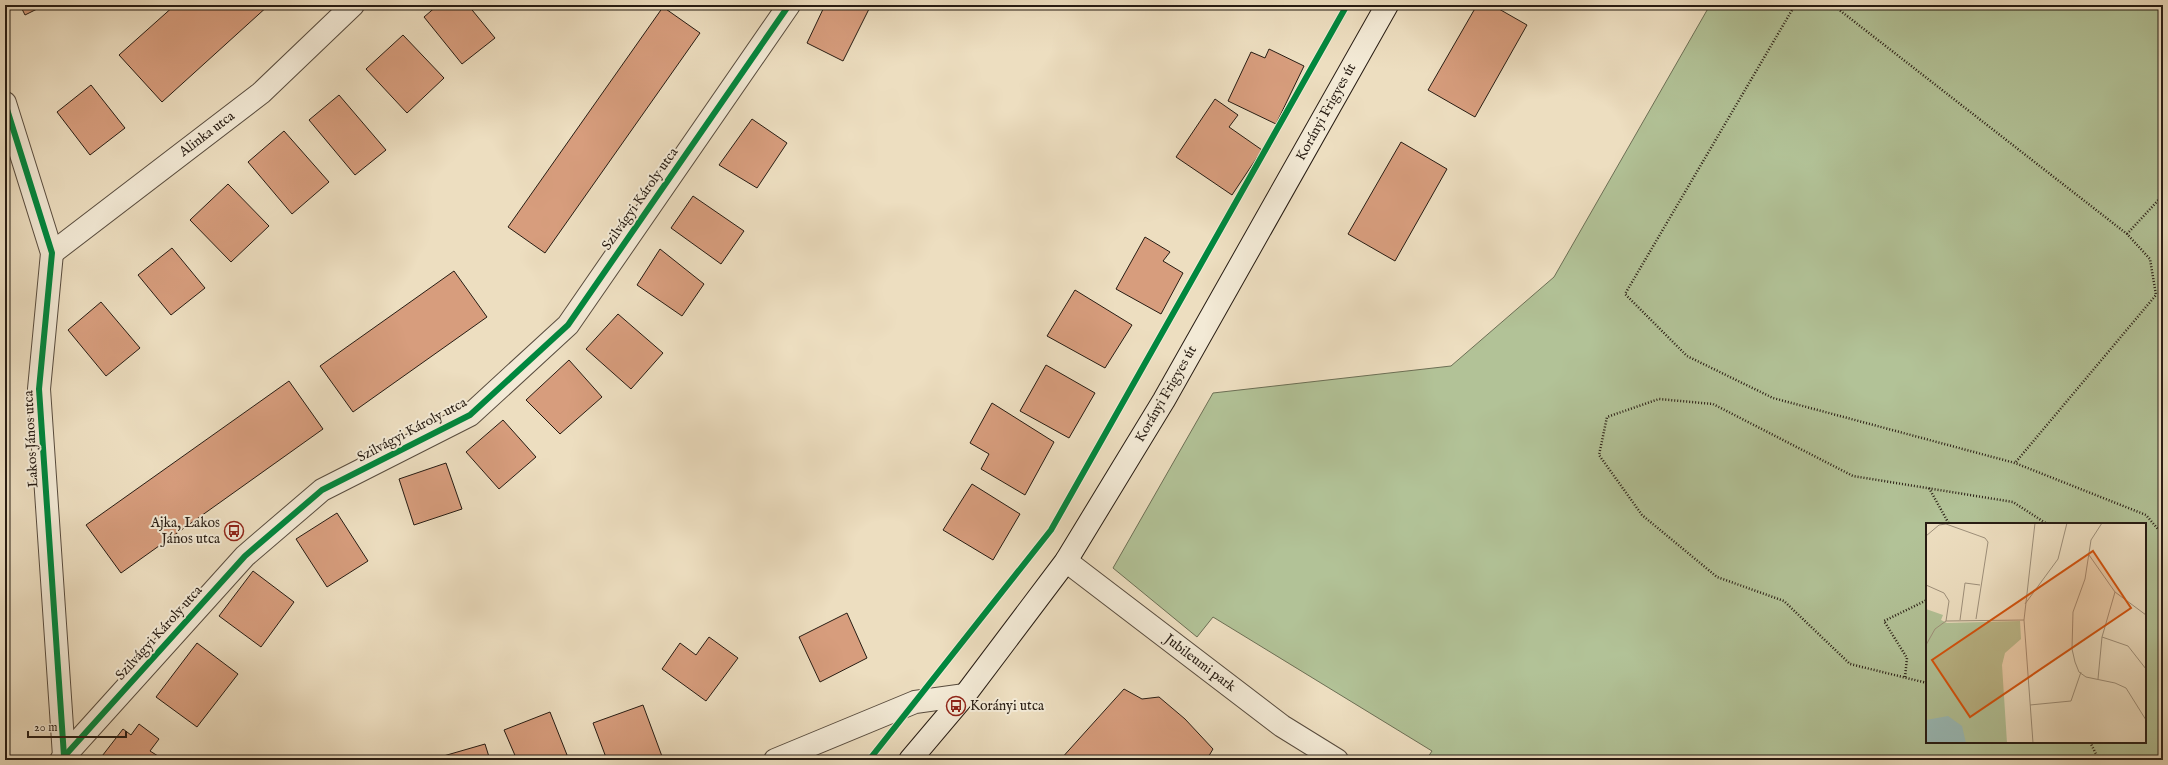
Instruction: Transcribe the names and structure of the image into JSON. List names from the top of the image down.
{
  "streets": {
    "street": [
      "Korányi Frigyes út",
      "Alinka utca",
      "Szilvágyi Károly utca",
      "Lakos János utca",
      "Jubileumi park"
    ]
  },
  "crossings": [
    ["Korányi Frigyes út", "Jubileumi park"],
    ["Alinka utca", "Lakos János utca"],
    ["Szilvágyi Károly utca", "Lakos János utca"]
  ],
  "places": {
    "bus stop": ["Ajka, Lakos János utca", "Korányi utca"]
  },
  "scale_bar": "20 m"
}
